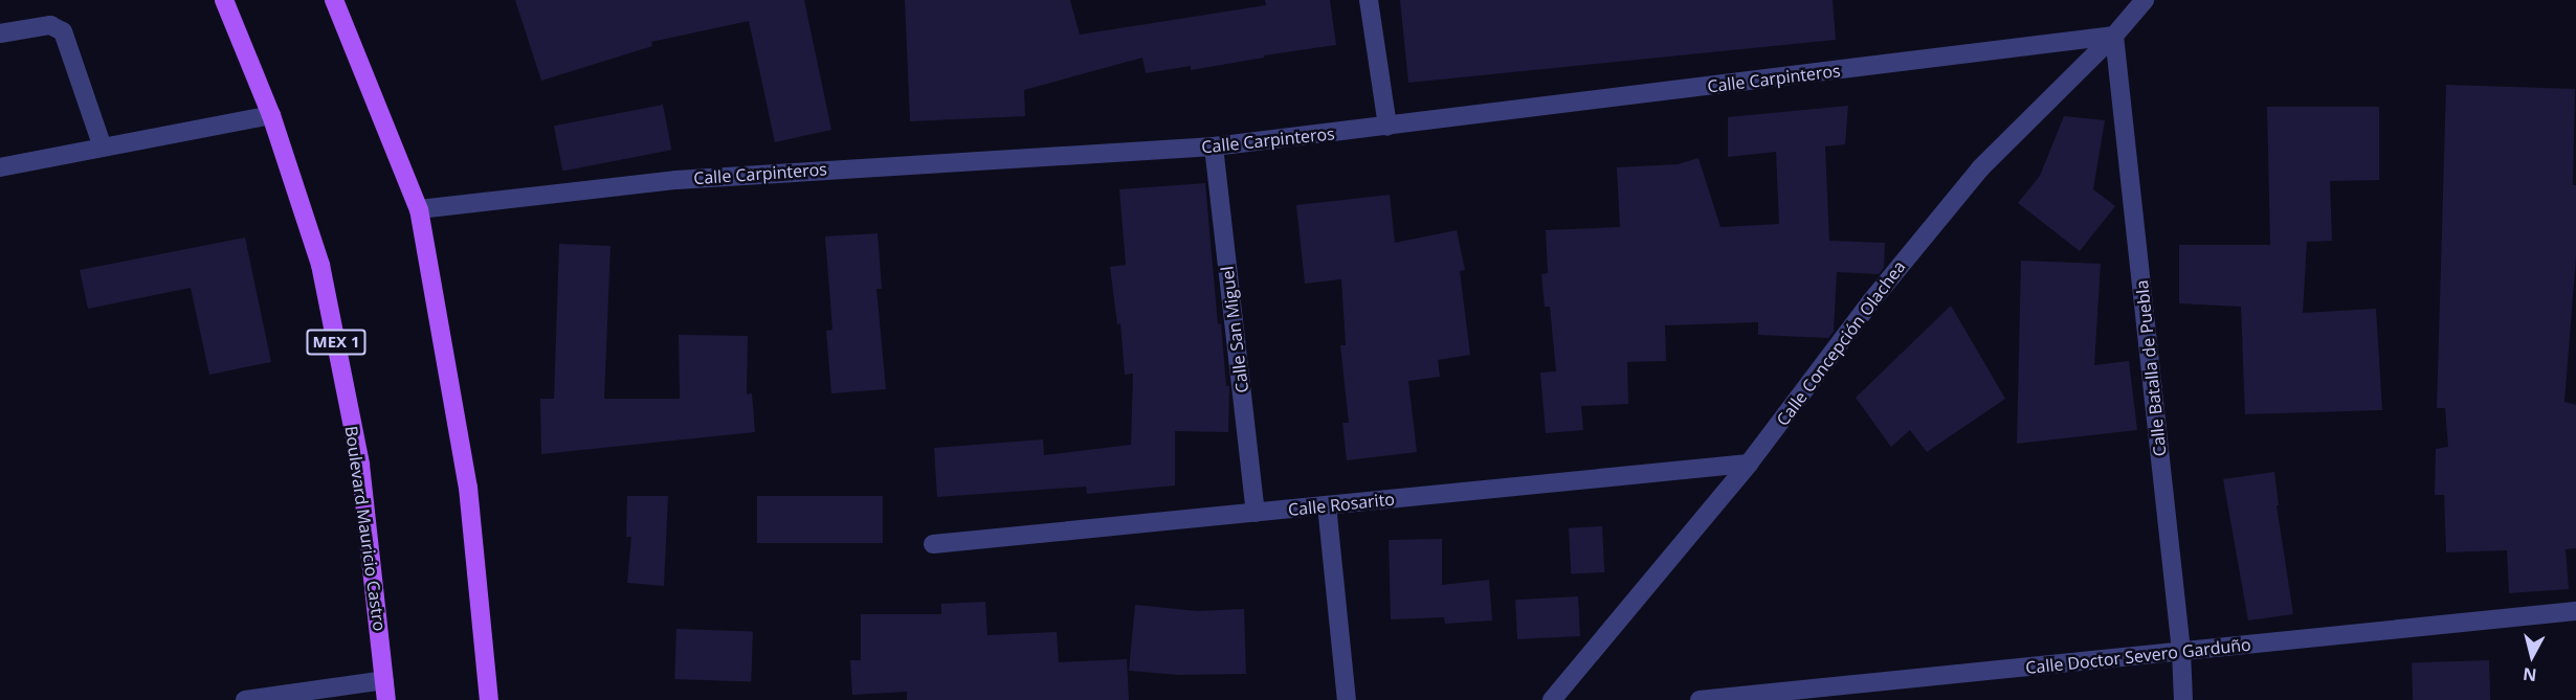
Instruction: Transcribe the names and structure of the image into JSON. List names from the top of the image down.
{
  "streets": {
    "main road": ["MEX 1", "Boulevard Mauricio Castro"],
    "street": [
      "Calle Carpinteros",
      "Calle San Miguel",
      "Calle Concepción Olachea",
      "Calle Batalla de Puebla",
      "Calle Rosarito",
      "Calle Doctor Severo Garduño"
    ]
  },
  "crossings": [
    ["Calle Carpinteros", "Calle San Miguel"],
    ["Calle Carpinteros", "Calle Concepción Olachea"],
    ["Calle Carpinteros", "Calle Batalla de Puebla"],
    ["Calle San Miguel", "Calle Rosarito"],
    ["Calle Concepción Olachea", "Calle Batalla de Puebla"],
    ["Calle Concepción Olachea", "Calle Rosarito"],
    ["Calle Batalla de Puebla", "Calle Doctor Severo Garduño"]
  ],
  "north": "bottom"
}
